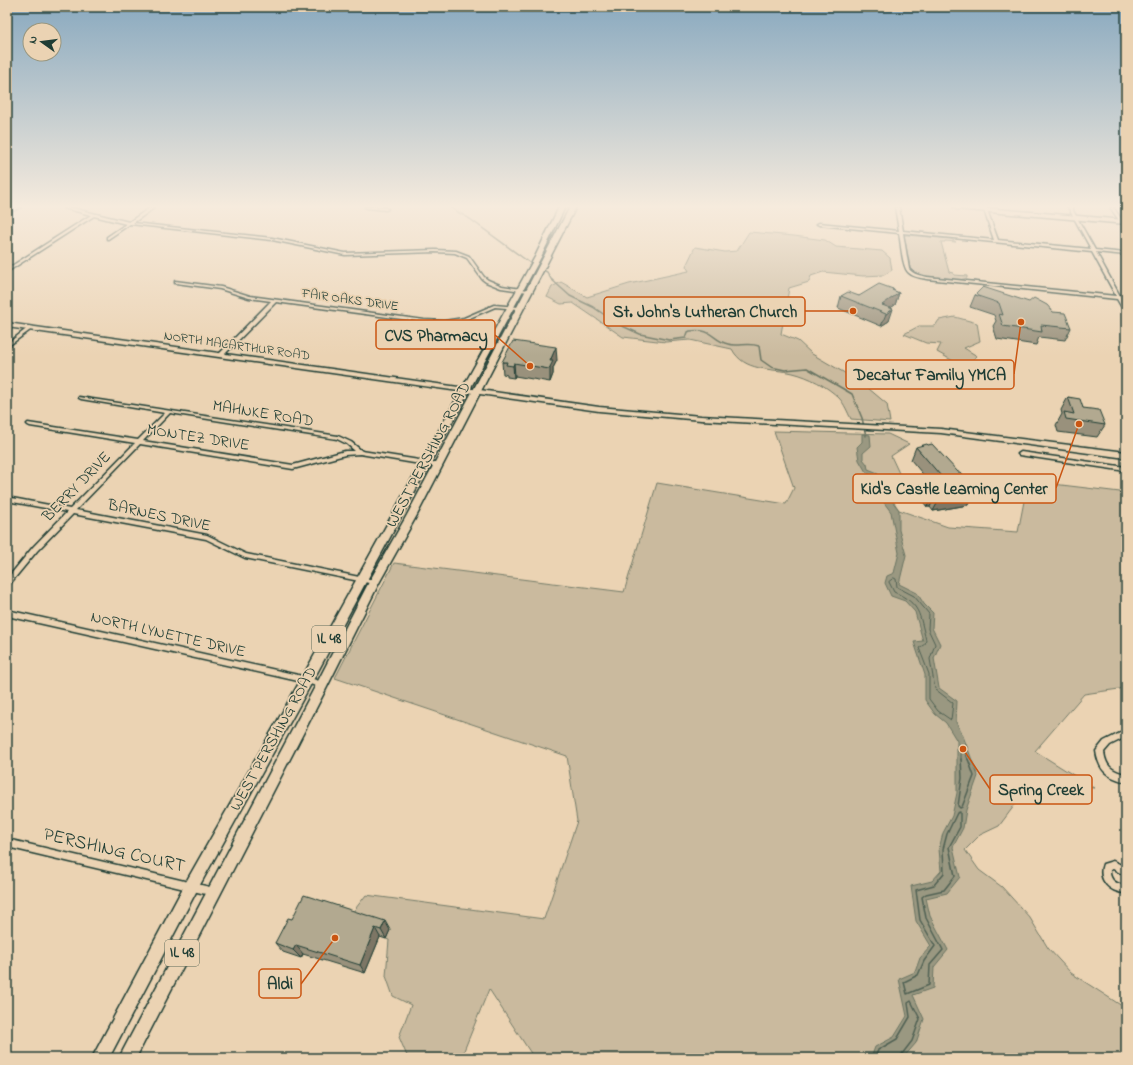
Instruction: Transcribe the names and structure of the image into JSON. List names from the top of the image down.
{
  "streets": {
    "main road": ["WEST PERSHING ROAD", "IL 48"],
    "street": [
      "FAIR OAKS DRIVE",
      "NORTH MACARTHUR ROAD",
      "MAHNKE ROAD",
      "MONTEZ DRIVE",
      "BERRY DRIVE",
      "BARNES DRIVE",
      "NORTH LYNETTE DRIVE",
      "PERSHING COURT"
    ]
  },
  "crossings": [
    ["FAIR OAKS DRIVE", "WEST PERSHING ROAD"],
    ["NORTH MACARTHUR ROAD", "WEST PERSHING ROAD"],
    ["MAHNKE ROAD", "MONTEZ DRIVE"],
    ["MAHNKE ROAD", "WEST PERSHING ROAD"],
    ["MAHNKE ROAD", "BERRY DRIVE"],
    ["MONTEZ DRIVE", "BERRY DRIVE"],
    ["WEST PERSHING ROAD", "BARNES DRIVE"],
    ["WEST PERSHING ROAD", "NORTH LYNETTE DRIVE"],
    ["WEST PERSHING ROAD", "IL 48"],
    ["WEST PERSHING ROAD", "PERSHING COURT"],
    ["BERRY DRIVE", "BARNES DRIVE"]
  ],
  "places": [
    "St. John's Lutheran Church",
    "Decatur Family YMCA",
    "CVS Pharmacy",
    "Kid's Castle Learning Center",
    "Spring Creek",
    "Aldi"
  ],
  "north": "left"
}
